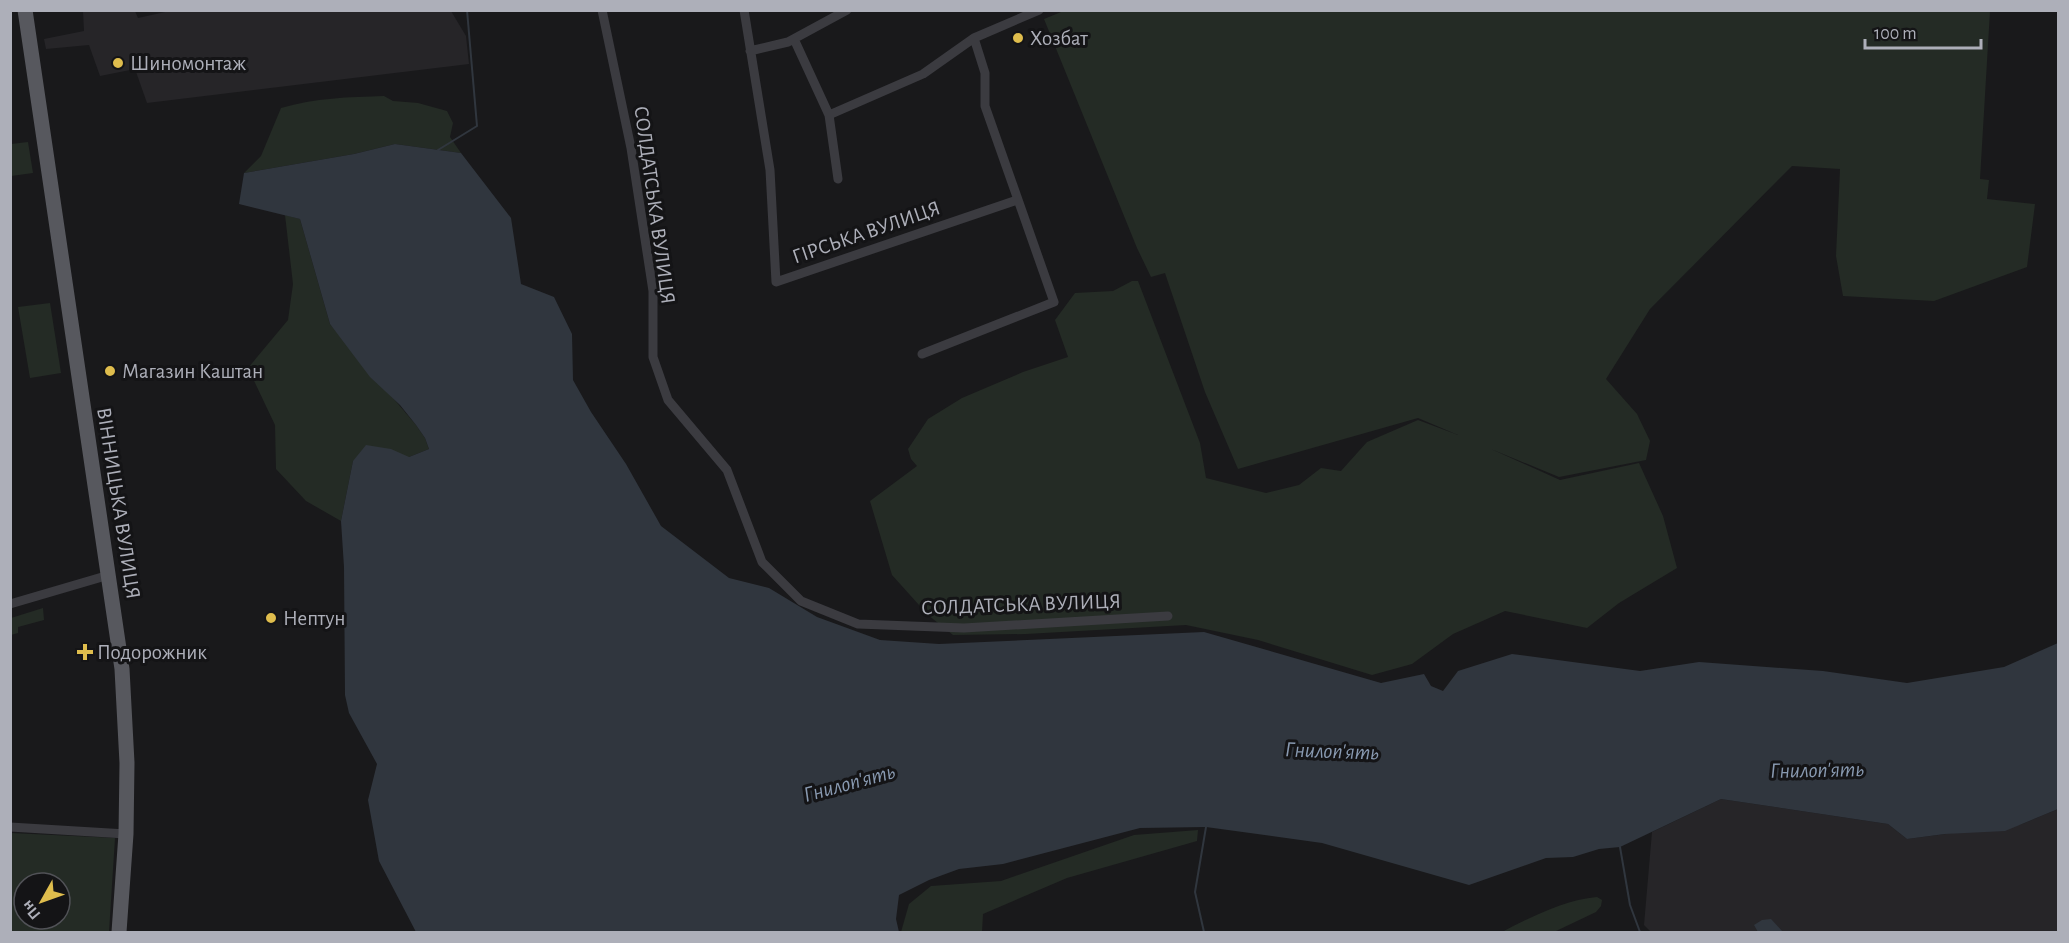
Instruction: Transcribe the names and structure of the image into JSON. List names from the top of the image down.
{
  "streets": {
    "main road": ["ВІННИЦЬКА ВУЛИЦЯ"],
    "street": ["СОЛДАТСЬКА ВУЛИЦЯ", "ГІРСЬКА ВУЛИЦЯ"]
  },
  "water": ["Гнилоп'ять"],
  "places": {
    "other": [
      "Хозбат",
      "Шиномонтаж",
      "Магазин Каштан",
      "Нептун"
    ],
    "health": ["Подорожник"]
  },
  "scale_bar": "100 m",
  "north": "bottom left"
}
